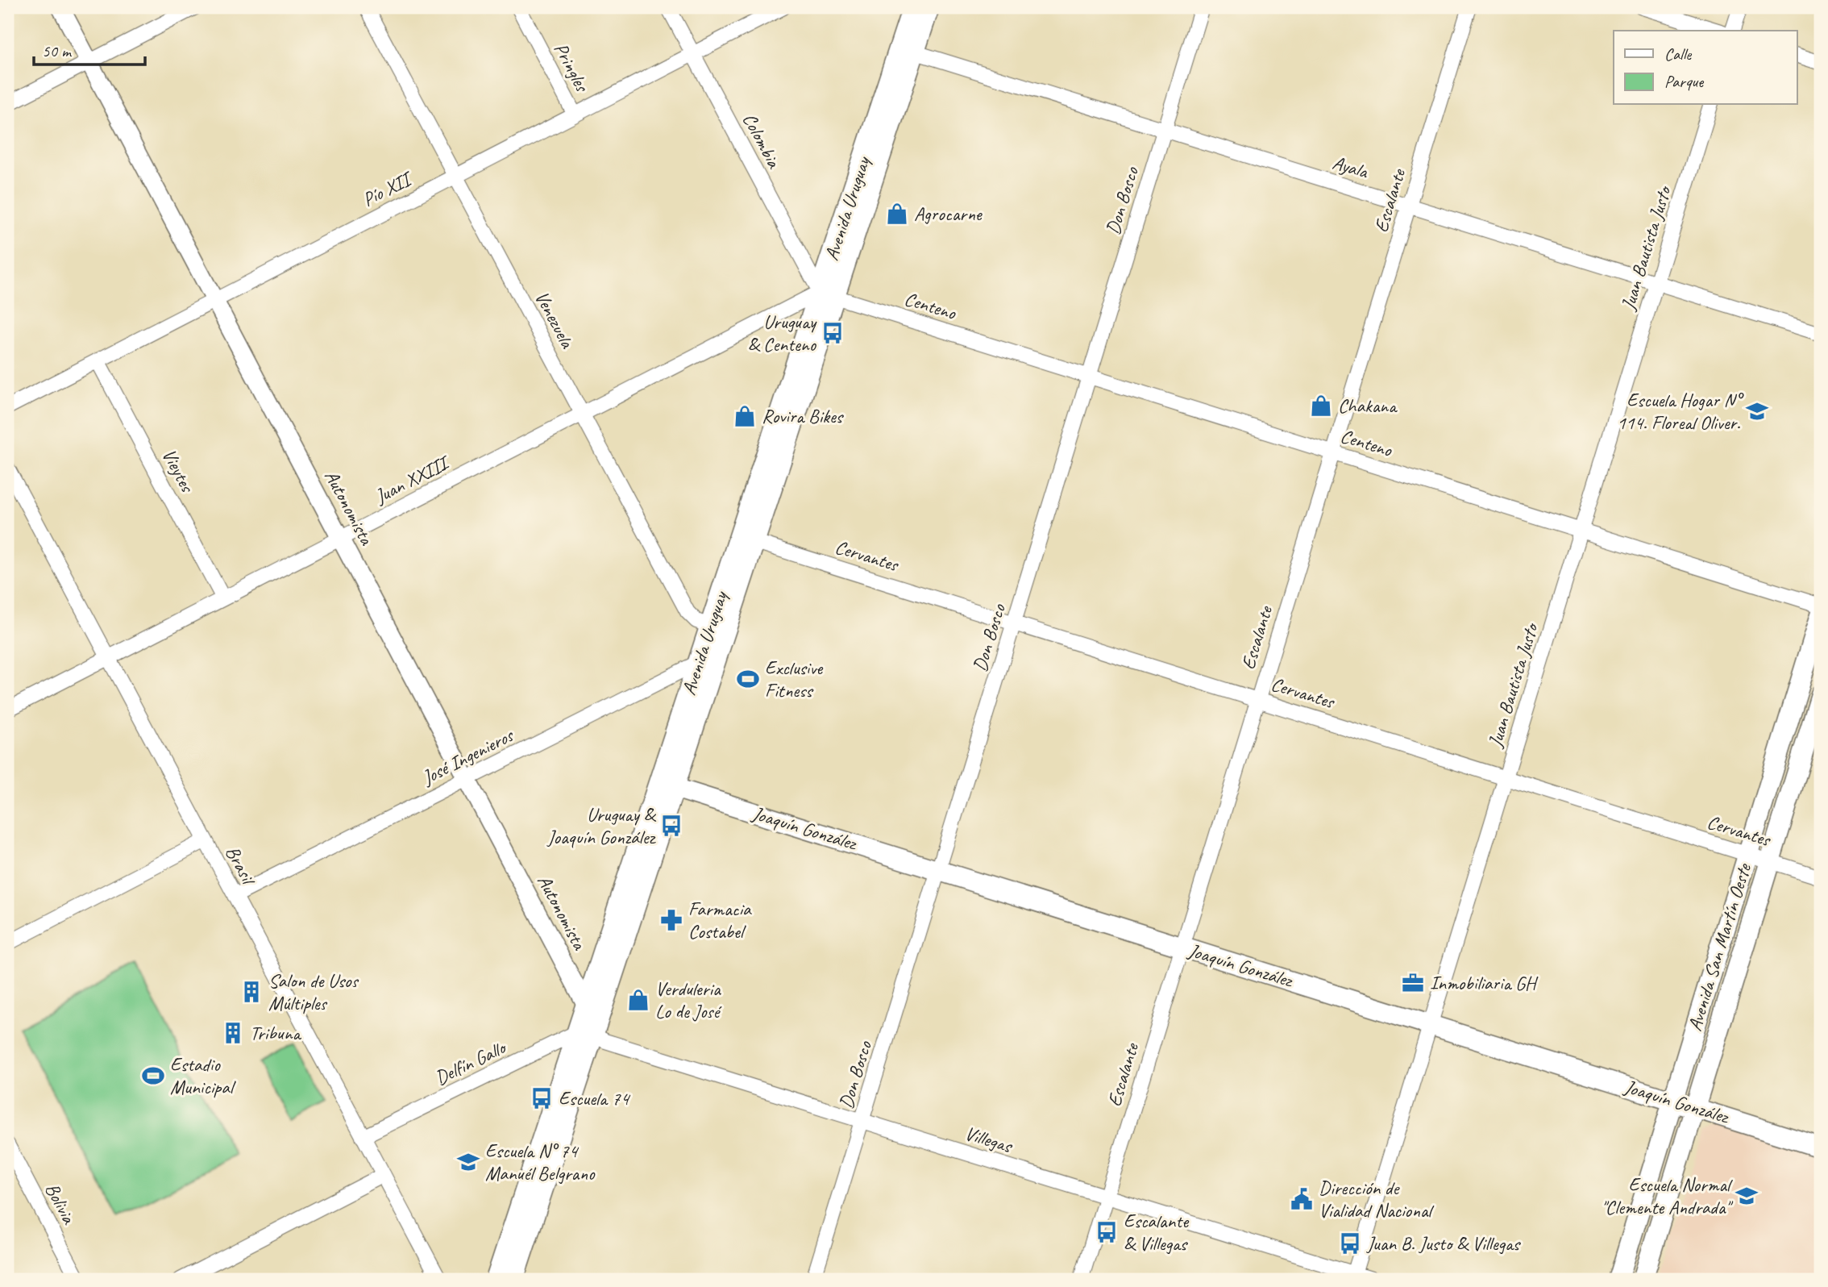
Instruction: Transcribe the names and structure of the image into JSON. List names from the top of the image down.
{
  "streets": {
    "main road": ["Avenida Uruguay", "Joaquín González", "Avenida San Martín Oeste"],
    "street": [
      "Pringles",
      "Colombia",
      "Ayala",
      "Pío XII",
      "Don Bosco",
      "Escalante",
      "Juan Bautista Justo",
      "Centeno",
      "Venezuela",
      "Vieytes",
      "Juan XXIII",
      "Autonomista",
      "Cervantes",
      "José Ingenieros",
      "Brasil",
      "Delfín Gallo",
      "Villegas",
      "Bolivia"
    ]
  },
  "crossings": [
    ["Pringles", "Pío XII"],
    ["Colombia", "Pío XII"],
    ["Colombia", "Avenida Uruguay"],
    ["Colombia", "Centeno"],
    ["Colombia", "Juan XXIII"],
    ["Ayala", "Don Bosco"],
    ["Ayala", "Escalante"],
    ["Ayala", "Avenida Uruguay"],
    ["Ayala", "Juan Bautista Justo"],
    ["Pío XII", "Venezuela"],
    ["Pío XII", "Vieytes"],
    ["Pío XII", "Autonomista"],
    ["Don Bosco", "Centeno"],
    ["Don Bosco", "Cervantes"],
    ["Don Bosco", "Joaquín González"],
    ["Don Bosco", "Villegas"],
    ["Escalante", "Centeno"],
    ["Escalante", "Cervantes"],
    ["Escalante", "Joaquín González"],
    ["Escalante", "Villegas"],
    ["Avenida Uruguay", "Centeno"],
    ["Avenida Uruguay", "Venezuela"],
    ["Avenida Uruguay", "Juan XXIII"],
    ["Avenida Uruguay", "Autonomista"],
    ["Avenida Uruguay", "Cervantes"],
    ["Avenida Uruguay", "José Ingenieros"],
    ["Avenida Uruguay", "Joaquín González"],
    ["Avenida Uruguay", "Delfín Gallo"],
    ["Avenida Uruguay", "Villegas"],
    ["Juan Bautista Justo", "Centeno"],
    ["Juan Bautista Justo", "Cervantes"],
    ["Juan Bautista Justo", "Joaquín González"],
    ["Juan Bautista Justo", "Villegas"],
    ["Centeno", "Juan XXIII"],
    ["Venezuela", "Juan XXIII"],
    ["Vieytes", "Juan XXIII"],
    ["Juan XXIII", "Autonomista"],
    ["Juan XXIII", "Brasil"],
    ["Autonomista", "José Ingenieros"],
    ["Cervantes", "Avenida San Martín Oeste"],
    ["José Ingenieros", "Brasil"],
    ["Joaquín González", "Avenida San Martín Oeste"],
    ["Brasil", "Delfín Gallo"],
    ["Delfín Gallo", "Villegas"]
  ],
  "places": {
    "shop": [
      "Agrocarne",
      "Chakana",
      "Rovira Bikes",
      "Verduleria Lo de José"
    ],
    "bus stop": [
      "Uruguay & Centeno",
      "Uruguay & Joaquín González",
      "Escuela 74",
      "Escalante & Villegas",
      "Juan B. Justo & Villegas"
    ],
    "school or university": ["Escuela Hogar N° 114. Floreal Oliver.", "Escuela N° 74 Manuél Belgrano", "Escuela Normal \"Clemente Andrada\""],
    "sports": ["Exclusive Fitness", "Estadio Municipal"],
    "pharmacy": ["Farmacia Costabel"],
    "office": ["Inmobiliaria GH"],
    "building": ["Salon de Usos Múltiples", "Tribuna"],
    "public building": ["Dirección de Vialidad Nacional"]
  },
  "legend": ["Calle", "Parque"],
  "scale_bar": "50 m"
}
